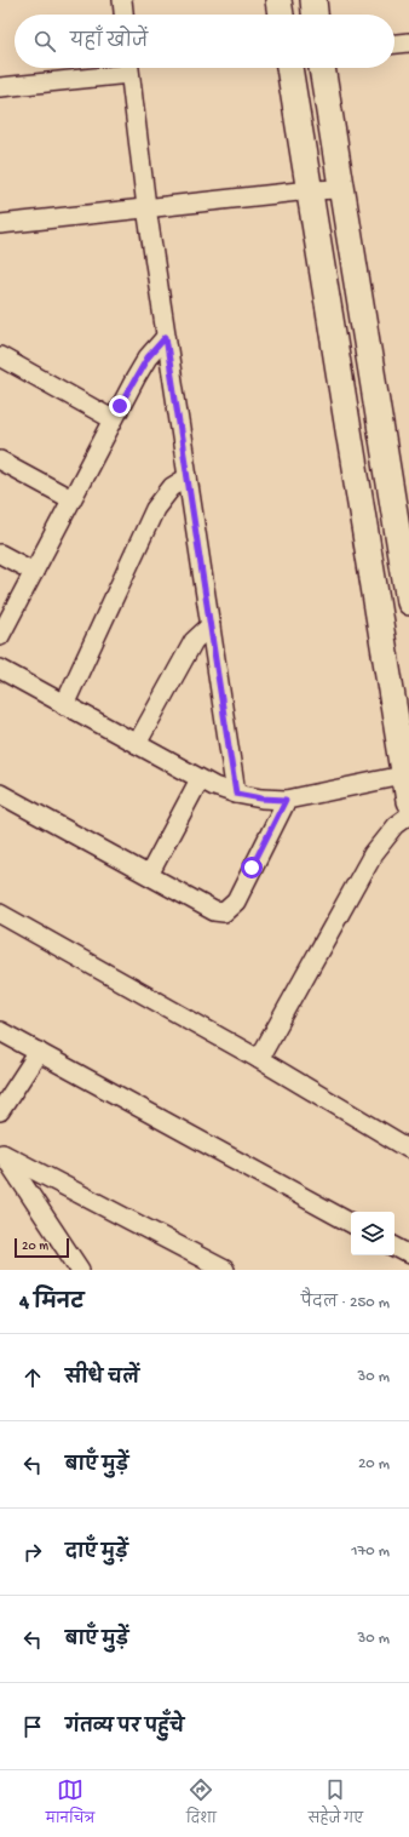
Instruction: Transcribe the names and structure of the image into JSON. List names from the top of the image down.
{
  "scale_bar": "20 m",
  "page": {
    "search": "यहाँ खोजें",
    "scale": "20 m",
    "heading": ["4 मिनट", "पैदल · 250 m"],
    "list": [
      ["सीधे चलें", "30 m"],
      ["बाएँ मुड़ें", "20 m"],
      ["दाएँ मुड़ें", "170 m"],
      ["बाएँ मुड़ें", "30 m"],
      "गंतव्य पर पहुँचे"
    ],
    "nav": ["मानचित्र", "दिशा", "सहेजे गए"]
  }
}
